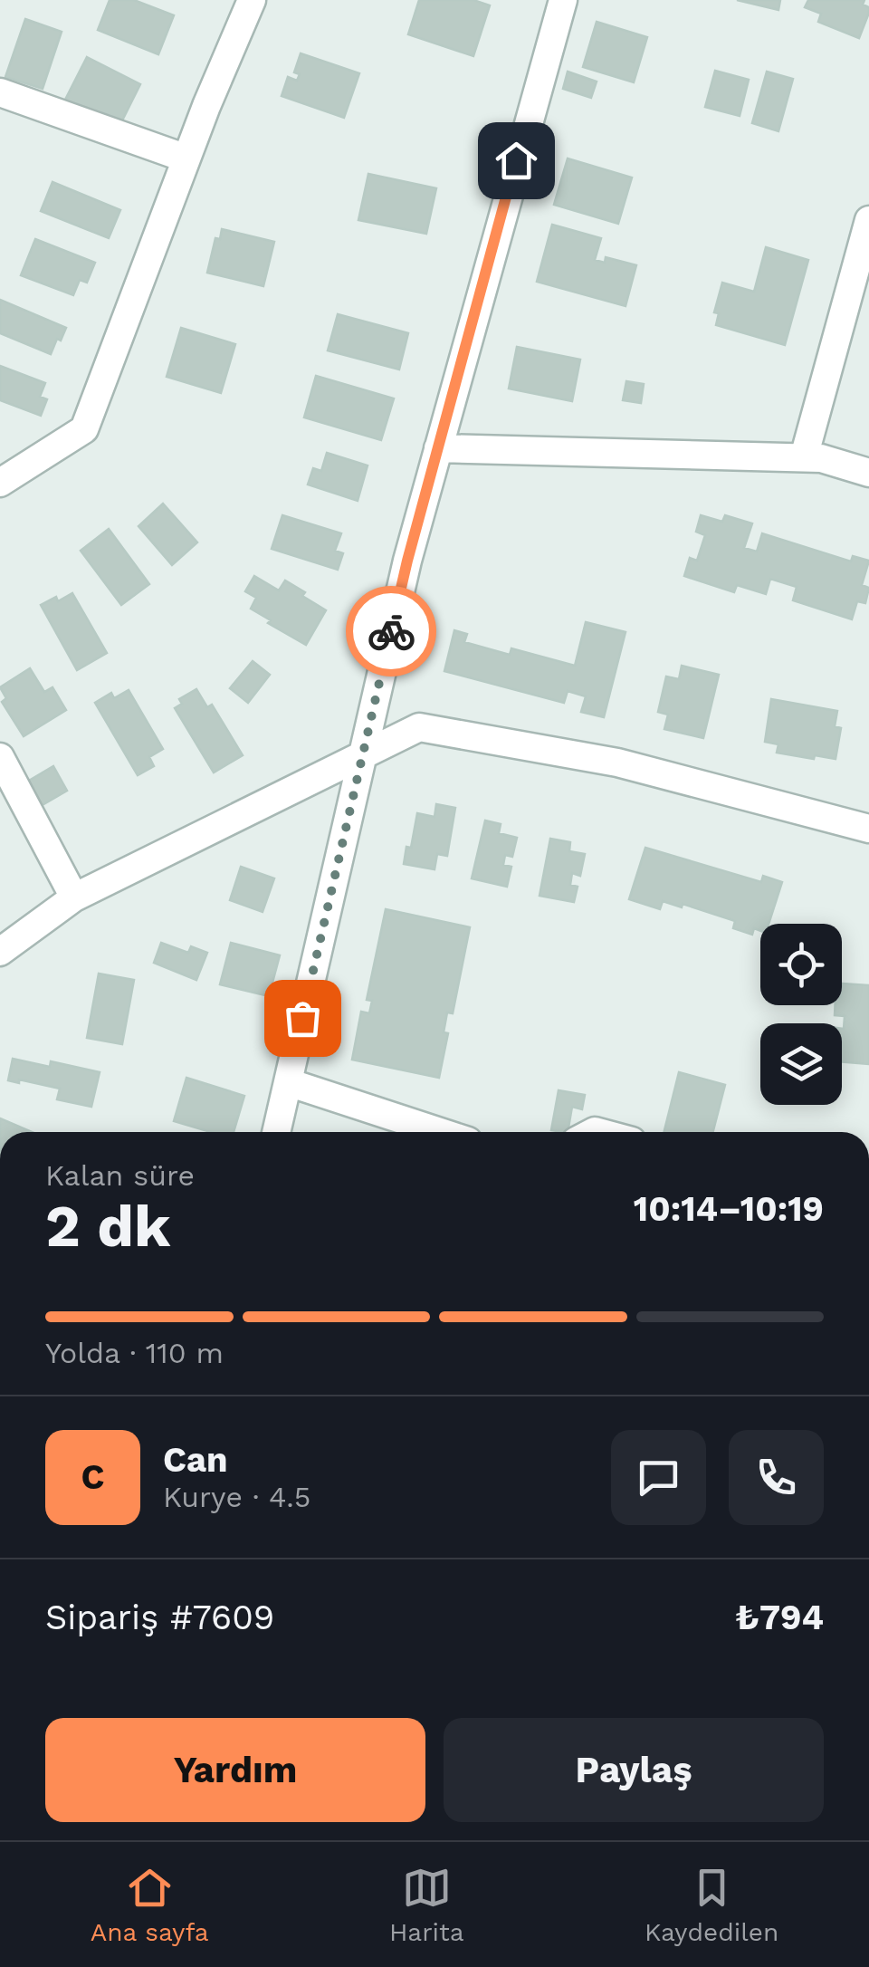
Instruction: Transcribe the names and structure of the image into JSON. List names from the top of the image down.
{
  "page": {
    "heading": ["2 dk", "Kalan süre", "10:14–10:19"],
    "panel": [
      "Can",
      "Kurye · 4.5",
      "Sipariş #7609",
      "₺794"
    ],
    "bar": "Yolda · 110 m",
    "round": "C",
    "buttons": ["Yardım", "Paylaş"],
    "tabs": ["Ana sayfa", "Harita", "Kaydedilen"]
  }
}
